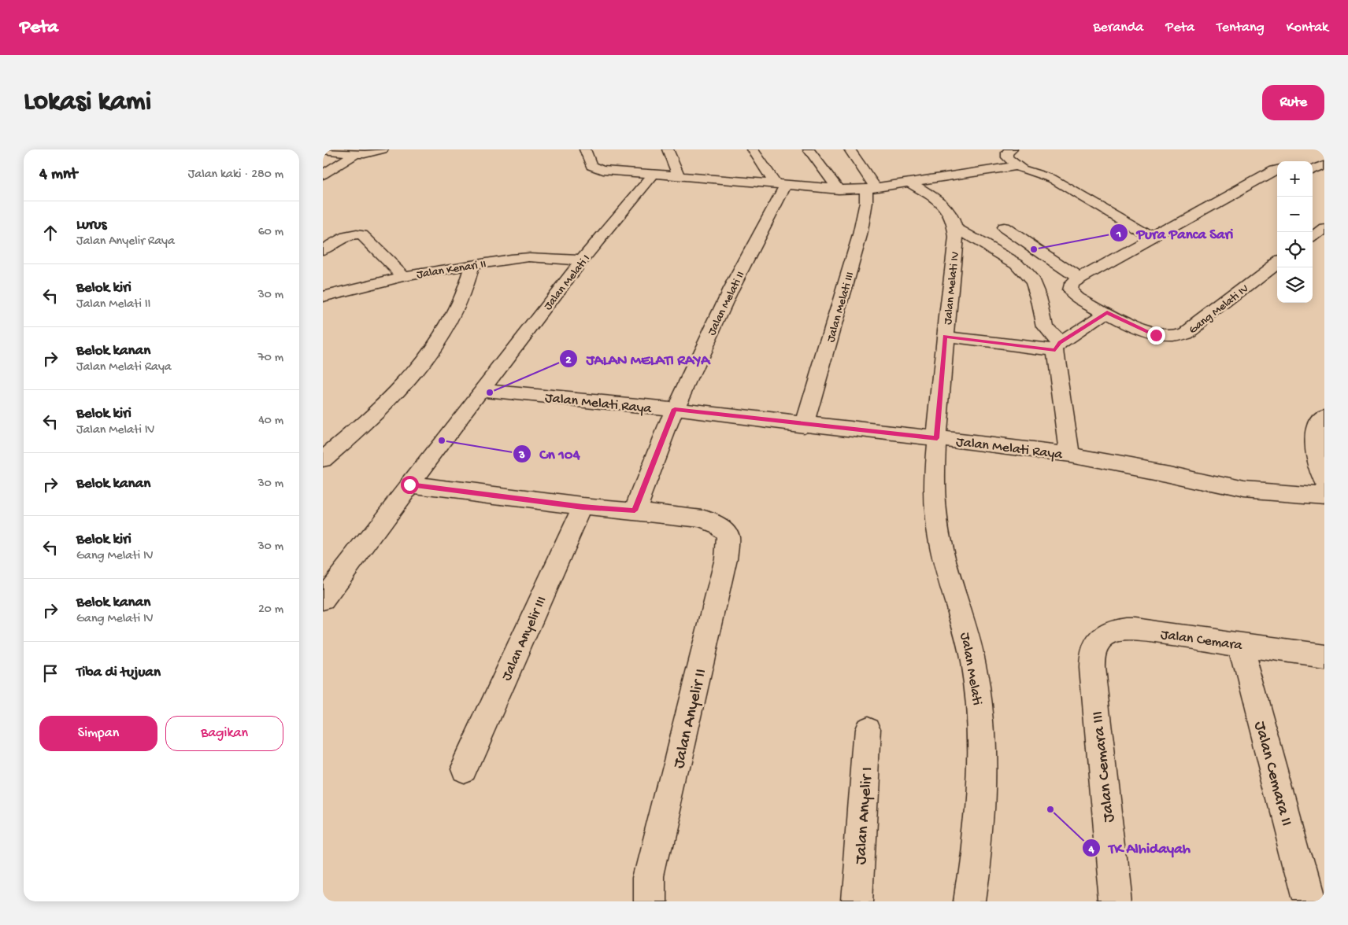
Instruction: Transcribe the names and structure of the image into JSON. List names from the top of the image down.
{
  "streets": {
    "street": [
      "Jalan Kenari II",
      "Jalan Melati I",
      "Jalan Melati IV",
      "Jalan Melati II",
      "Jalan Melati III",
      "Gang Melati IV",
      "Jalan Melati Raya",
      "Jalan Anyelir III",
      "Jalan Cemara",
      "Jalan Melati",
      "Jalan Anyelir II",
      "Jalan Cemara III",
      "Jalan Cemara II",
      "Jalan Anyelir I"
    ]
  },
  "crossings": [
    ["Jalan Kenari II", "Jalan Melati I"],
    ["Jalan Melati I", "Jalan Melati Raya"],
    ["Jalan Melati IV", "Jalan Melati Raya"],
    ["Jalan Melati IV", "Jalan Melati"],
    ["Jalan Melati II", "Jalan Melati Raya"],
    ["Jalan Melati II", "Jalan Anyelir II"],
    ["Jalan Melati III", "Jalan Melati Raya"],
    ["Jalan Melati Raya", "Jalan Melati"],
    ["Jalan Cemara", "Jalan Cemara III"],
    ["Jalan Cemara", "Jalan Cemara II"]
  ],
  "places": [
    "Pura Panca Sari",
    "JALAN MELATI RAYA",
    "Cn 104",
    "TK Alhidayah"
  ],
  "page": {
    "header": "Peta",
    "nav": [
      "Beranda",
      "Peta",
      "Tentang",
      "Kontak"
    ],
    "buttons": [
      "Rute",
      ["Simpan", "Bagikan"]
    ],
    "title": "Lokasi kami",
    "heading": ["4 mnt", "Jalan kaki · 280 m"],
    "map_buttons": ["+", "−"],
    "list": [
      ["Lurus", "Jalan Anyelir Raya", "60 m"],
      ["Belok kiri", "Jalan Melati II", "30 m"],
      ["Belok kanan", "Jalan Melati Raya", "70 m"],
      ["Belok kiri", "Jalan Melati IV", "40 m"],
      ["Belok kanan", "30 m"],
      ["Belok kiri", "Gang Melati IV", "30 m"],
      ["Belok kanan", "Gang Melati IV", "20 m"],
      "Tiba di tujuan"
    ]
  }
}
